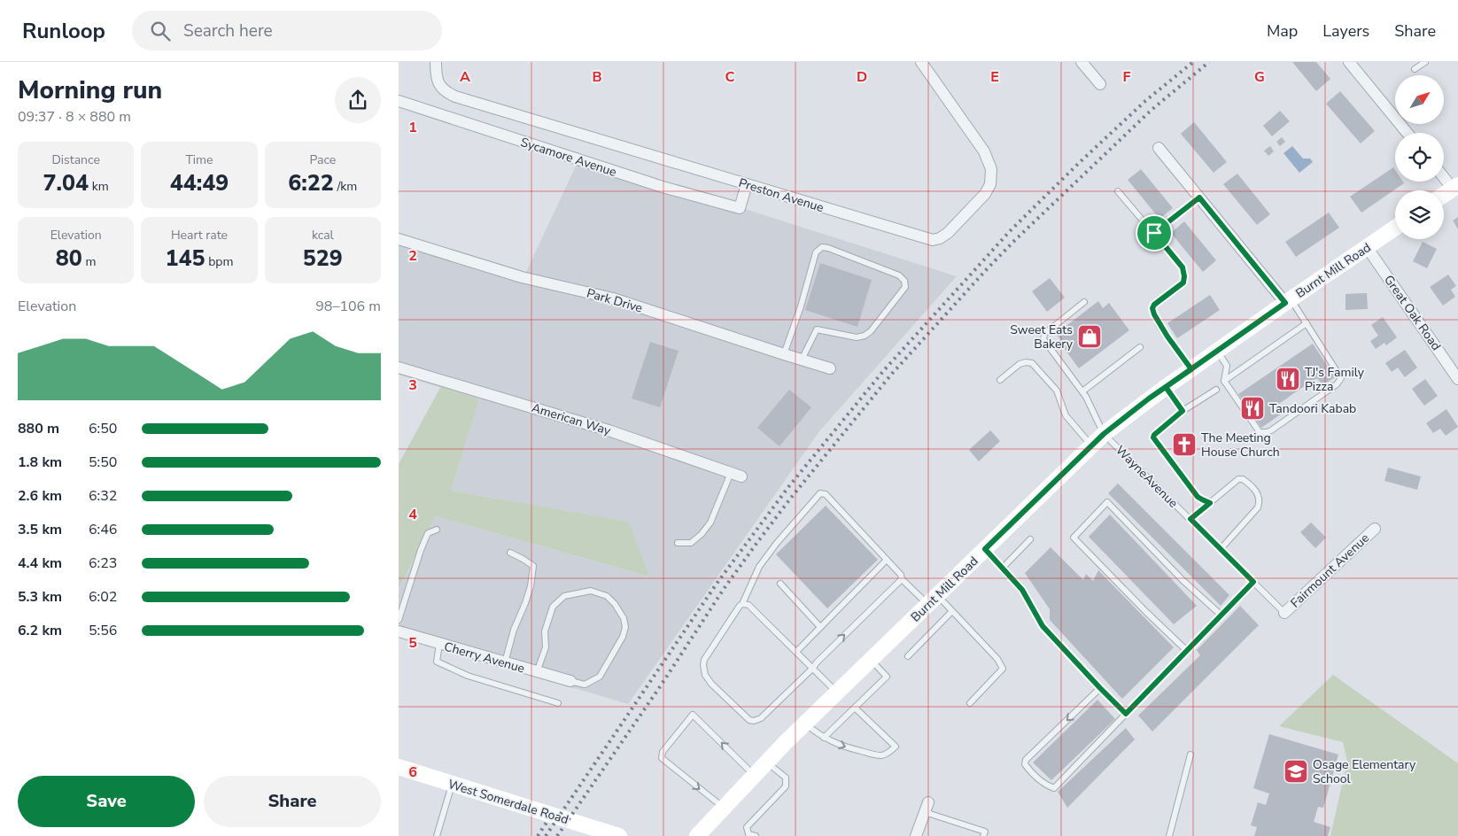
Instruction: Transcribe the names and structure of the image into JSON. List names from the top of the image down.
{
  "streets": {
    "main road": ["Burnt Mill Road", "West Somerdale Road"],
    "street": [
      "Sycamore Avenue",
      "Preston Avenue",
      "Park Drive",
      "Great Oak Road",
      "American Way",
      "Fairmount Avenue",
      "Cherry Avenue"
    ],
    "lane": ["WayneAvenue"]
  },
  "crossings": [
    ["Sycamore Avenue", "Preston Avenue"],
    ["Burnt Mill Road", "Great Oak Road"],
    ["Burnt Mill Road", "WayneAvenue"],
    ["WayneAvenue", "Fairmount Avenue"]
  ],
  "places": {
    "shop": ["Sweet Eats Bakery"],
    "restaurant": ["TJ's Family Pizza", "Tandoori Kabab"],
    "church": ["The Meeting House Church"],
    "school or university": ["Osage Elementary School"]
  },
  "north": "top right",
  "page": {
    "header": "Runloop",
    "search": "Search here",
    "nav": ["Map", "Layers", "Share"],
    "heading": ["Morning run", "09:37 · 8 × 880 m"],
    "stats": [
      ["Distance", "7.04 km"],
      ["Time", "44:49"],
      ["Pace", "6:22 /km"],
      ["Elevation", "80 m"],
      ["Heart rate", "145 bpm"],
      ["kcal", "529"]
    ],
    "chart": ["Elevation", "98–106 m"],
    "list": [
      {
        "name": "880 m",
        "note": "6:50"
      },
      {
        "name": "1.8 km",
        "note": "5:50"
      },
      {
        "name": "2.6 km",
        "note": "6:32"
      },
      {
        "name": "3.5 km",
        "note": "6:46"
      },
      {
        "name": "4.4 km",
        "note": "6:23"
      },
      {
        "name": "5.3 km",
        "note": "6:02"
      },
      {
        "name": "6.2 km",
        "note": "5:56"
      }
    ],
    "buttons": ["Save", "Share"]
  },
  "grid": {
    "columns": [
      "A",
      "B",
      "C",
      "D",
      "E",
      "F",
      "G"
    ],
    "rows": [
      "1",
      "2",
      "3",
      "4",
      "5",
      "6"
    ]
  }
}
